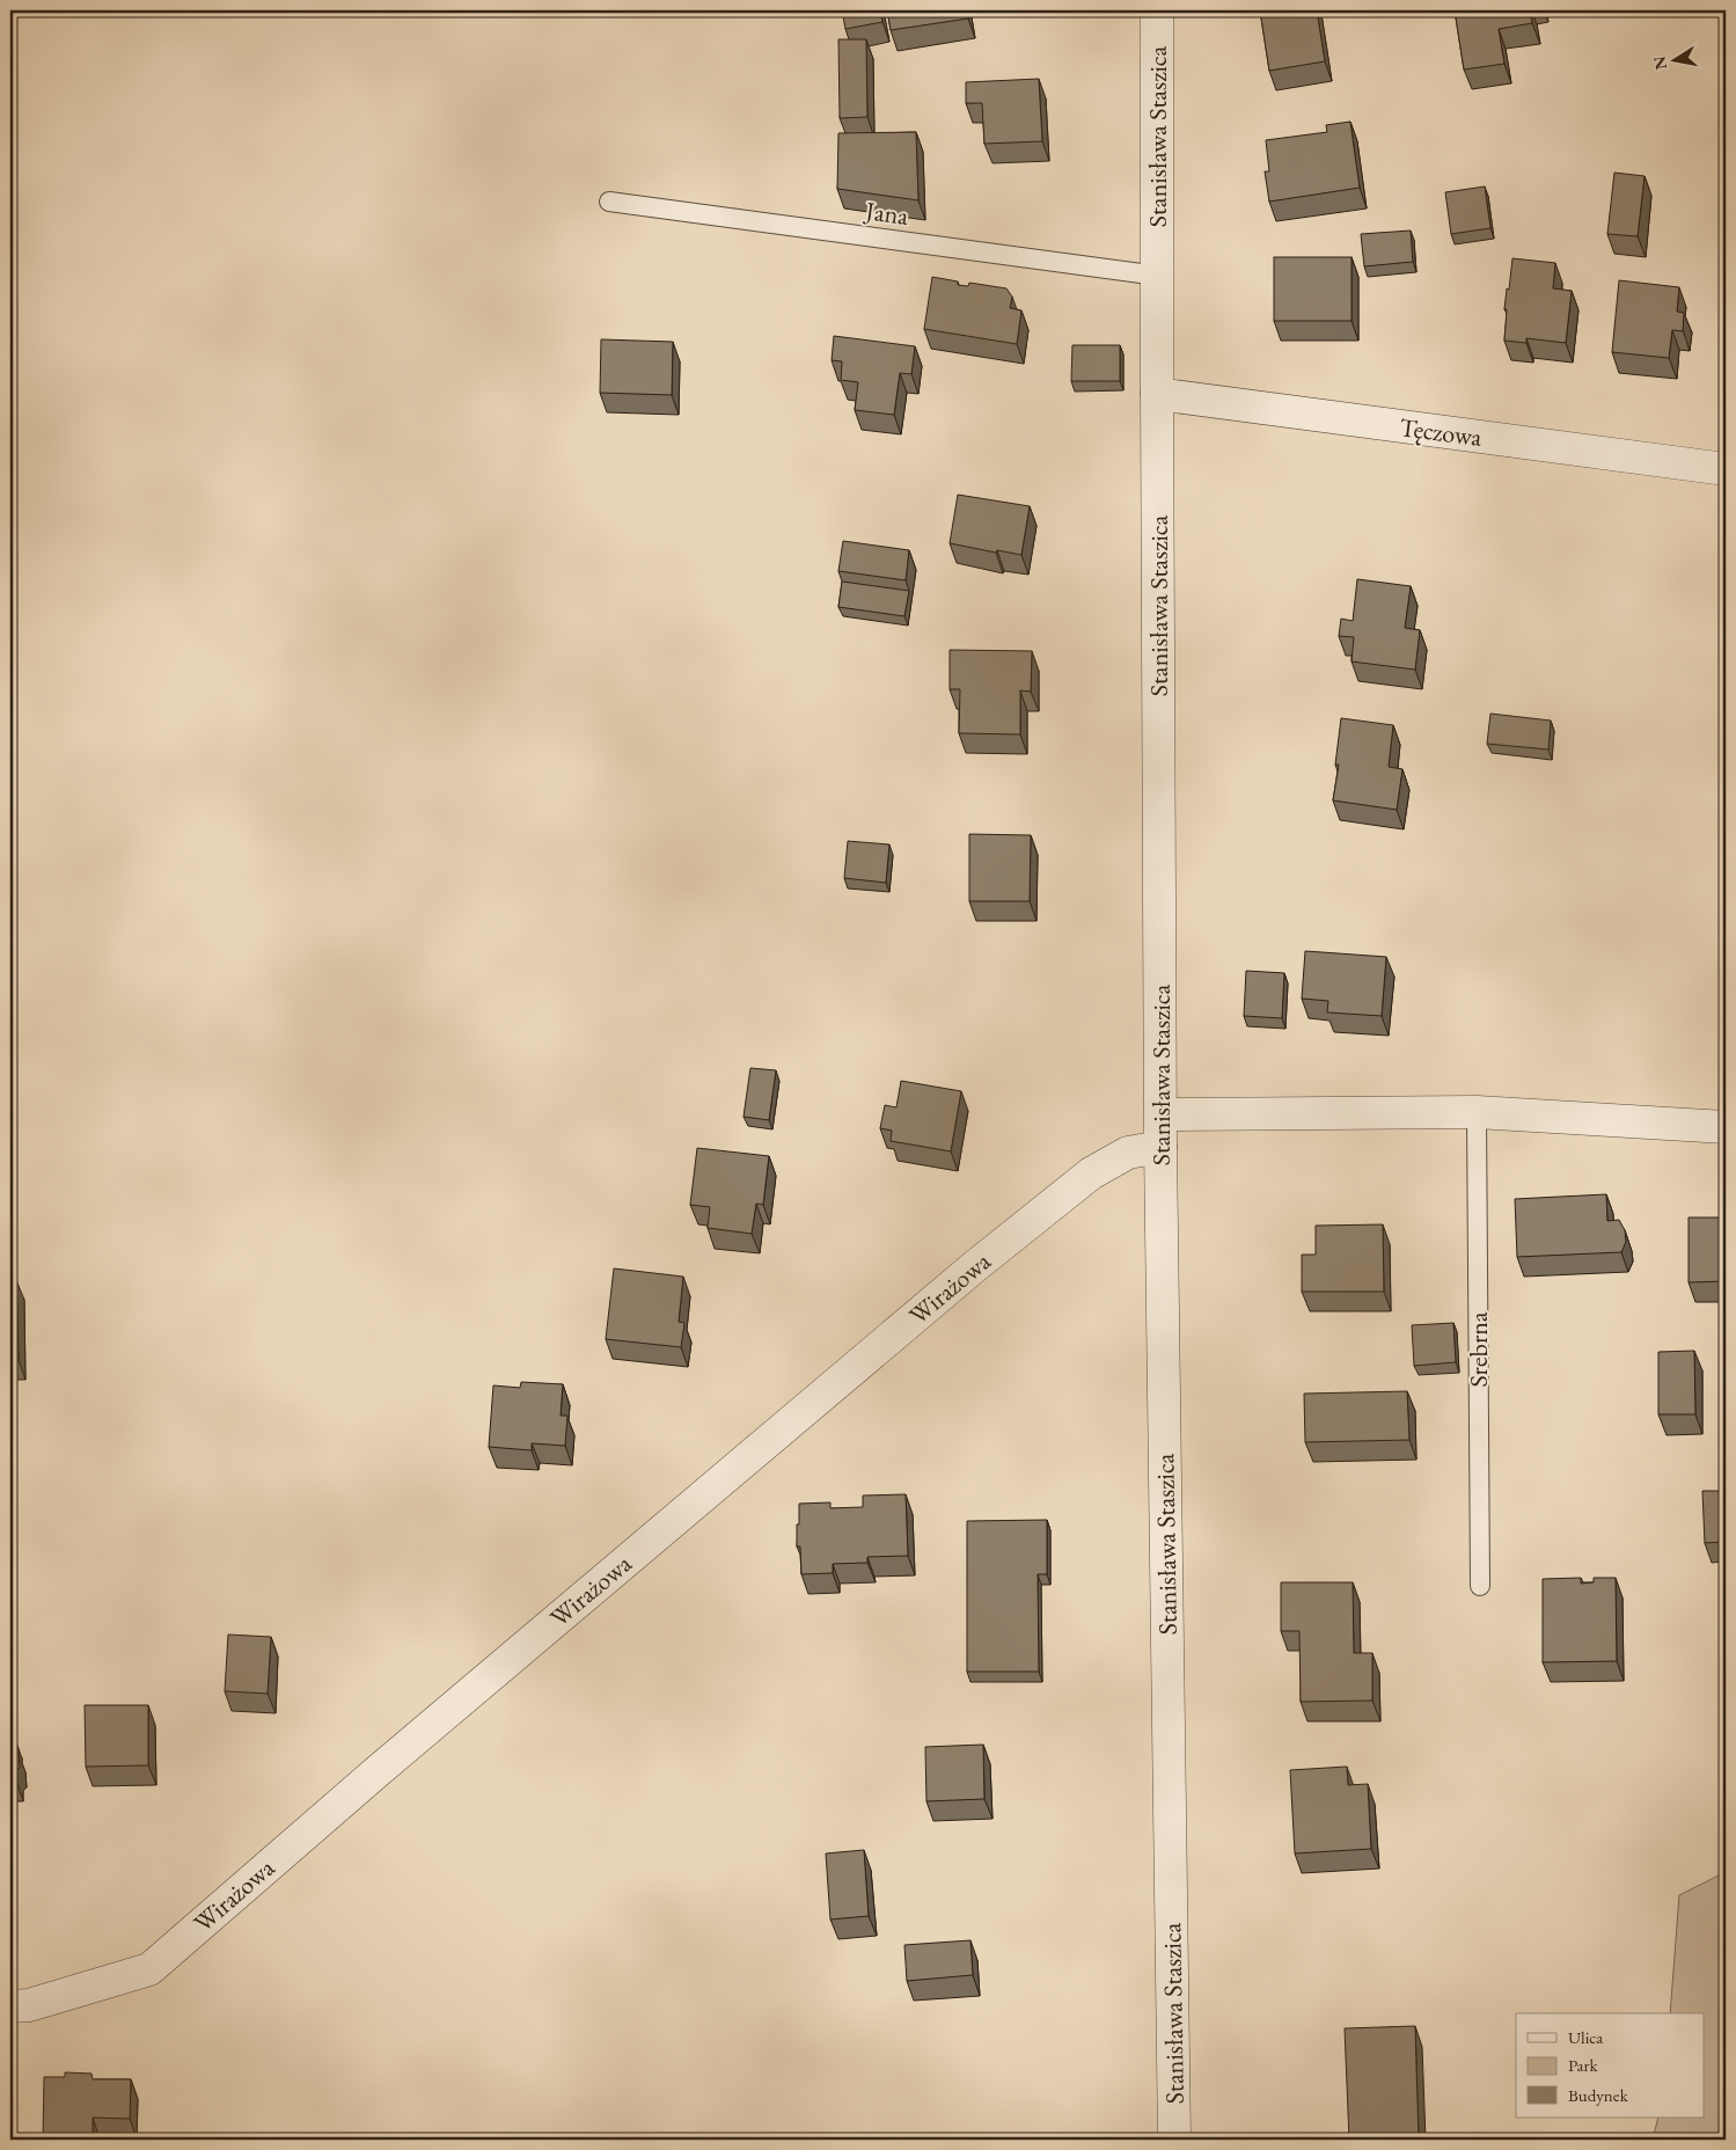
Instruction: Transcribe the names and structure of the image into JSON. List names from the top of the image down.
{
  "streets": {
    "street": ["Stanisława Staszica", "Tęczowa", "Wirażowa"],
    "lane": ["Jana", "Srebrna"]
  },
  "crossings": [
    ["Stanisława Staszica", "Jana"],
    ["Stanisława Staszica", "Tęczowa"],
    ["Stanisława Staszica", "Wirażowa"]
  ],
  "legend": ["Ulica", "Park", "Budynek"],
  "north": "left"
}
